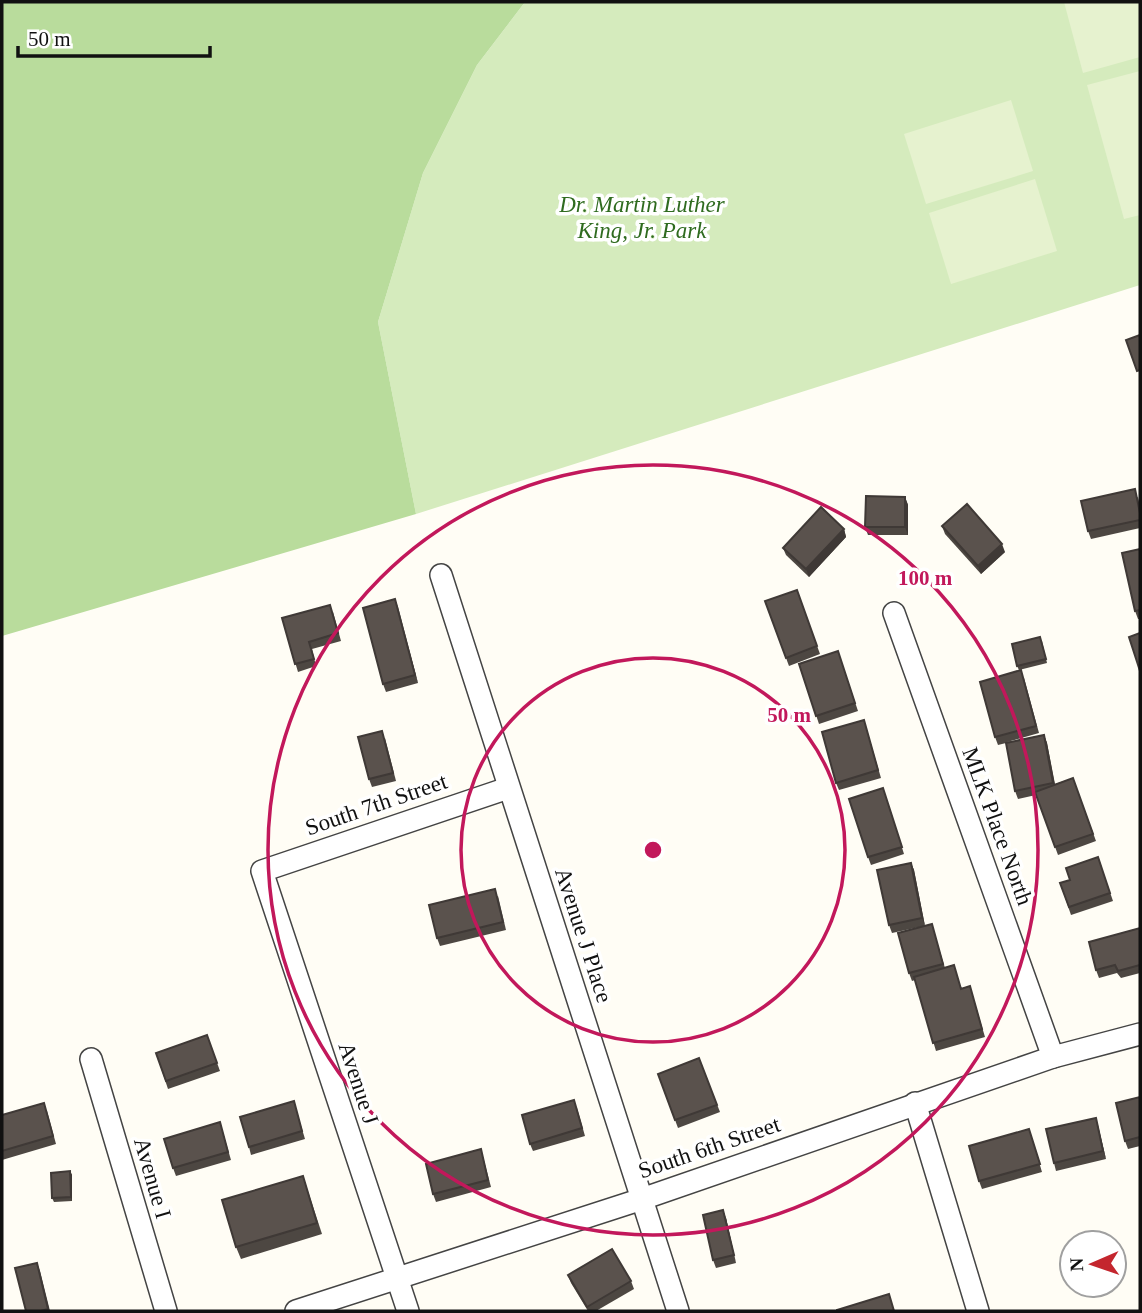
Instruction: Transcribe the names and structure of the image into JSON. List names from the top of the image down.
{
  "streets": {
    "street": [
      "South 7th Street",
      "MLK Place North",
      "Avenue J Place",
      "Avenue J",
      "South 6th Street",
      "Avenue I"
    ]
  },
  "crossings": [
    ["South 7th Street", "Avenue J Place"],
    ["South 7th Street", "Avenue J"],
    ["MLK Place North", "South 6th Street"],
    ["Avenue J Place", "South 6th Street"],
    ["Avenue J", "South 6th Street"]
  ],
  "parks": ["Dr. Martin Luther King, Jr. Park"],
  "scale_bar": "50 m",
  "north": "left",
  "rings": ["100 m", "50 m"]
}
